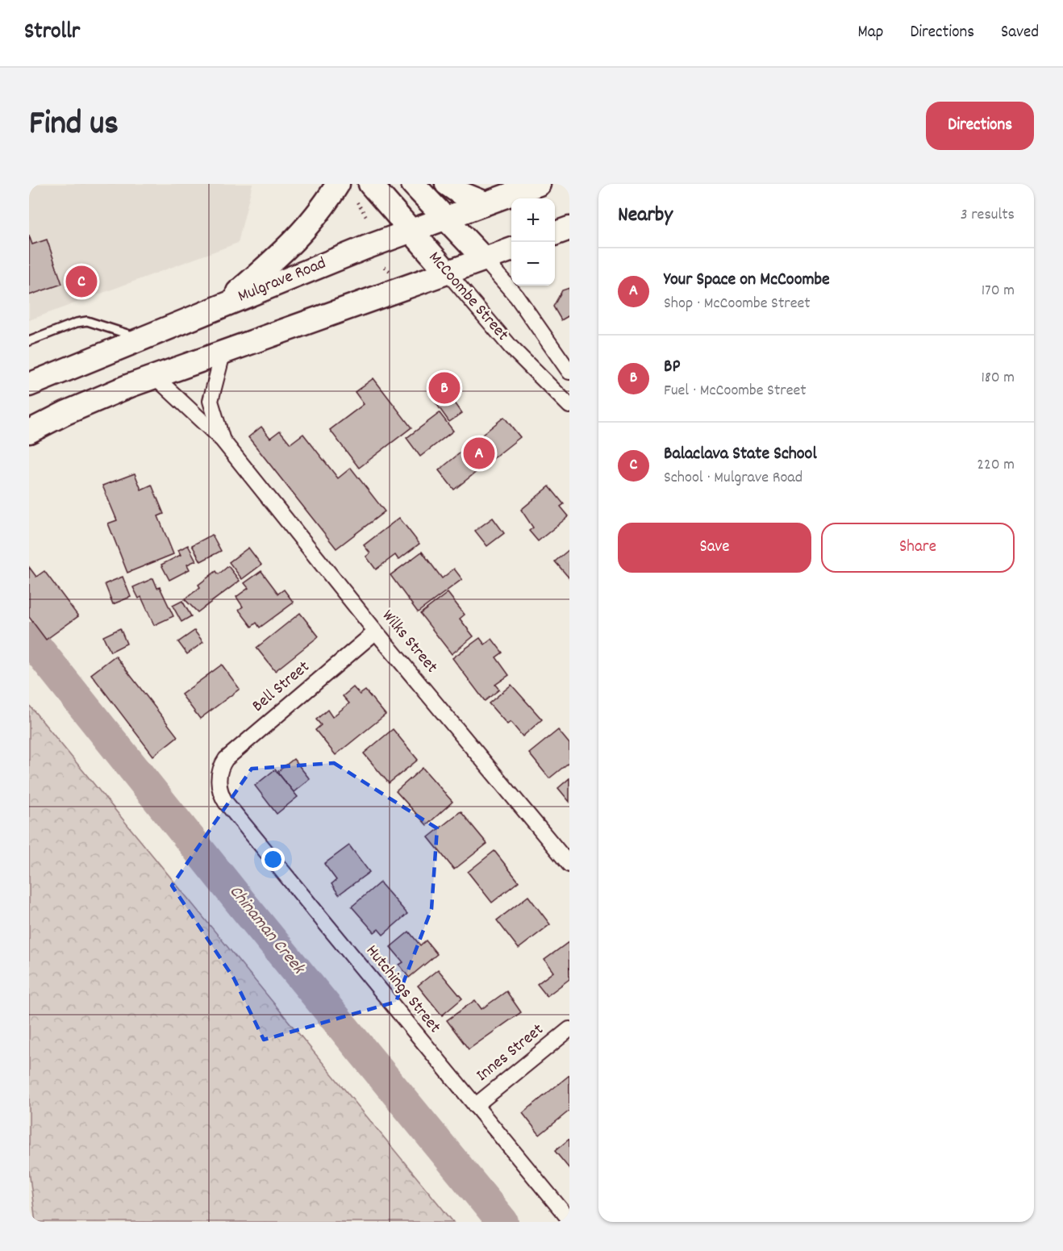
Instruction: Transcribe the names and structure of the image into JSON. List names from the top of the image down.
{
  "streets": {
    "main road": ["Mulgrave Road", "McCoombe Street"],
    "street": [
      "Wilks Street",
      "Bell Street",
      "Hutchings Street",
      "Innes Street"
    ]
  },
  "crossings": [
    ["Mulgrave Road", "McCoombe Street"],
    ["Wilks Street", "Bell Street"],
    ["Bell Street", "Hutchings Street"],
    ["Hutchings Street", "Innes Street"]
  ],
  "water": ["Chinaman Creek"],
  "page": {
    "header": "Strollr",
    "nav": ["Map", "Directions", "Saved"],
    "title": "Find us",
    "buttons": [
      "Directions",
      ["Save", "Share"]
    ],
    "heading": ["Nearby", "3 results"],
    "map_buttons": ["+", "−"],
    "list": [
      {
        "mark": "A",
        "name": "Your Space on McCoombe",
        "note": "Shop · McCoombe Street",
        "value": "170 m"
      },
      {
        "mark": "B",
        "name": "BP",
        "note": "Fuel · McCoombe Street",
        "value": "180 m"
      },
      {
        "mark": "C",
        "name": "Balaclava State School",
        "note": "School · Mulgrave Road",
        "value": "220 m"
      }
    ],
    "pins": ["C", "B", "A"]
  }
}
